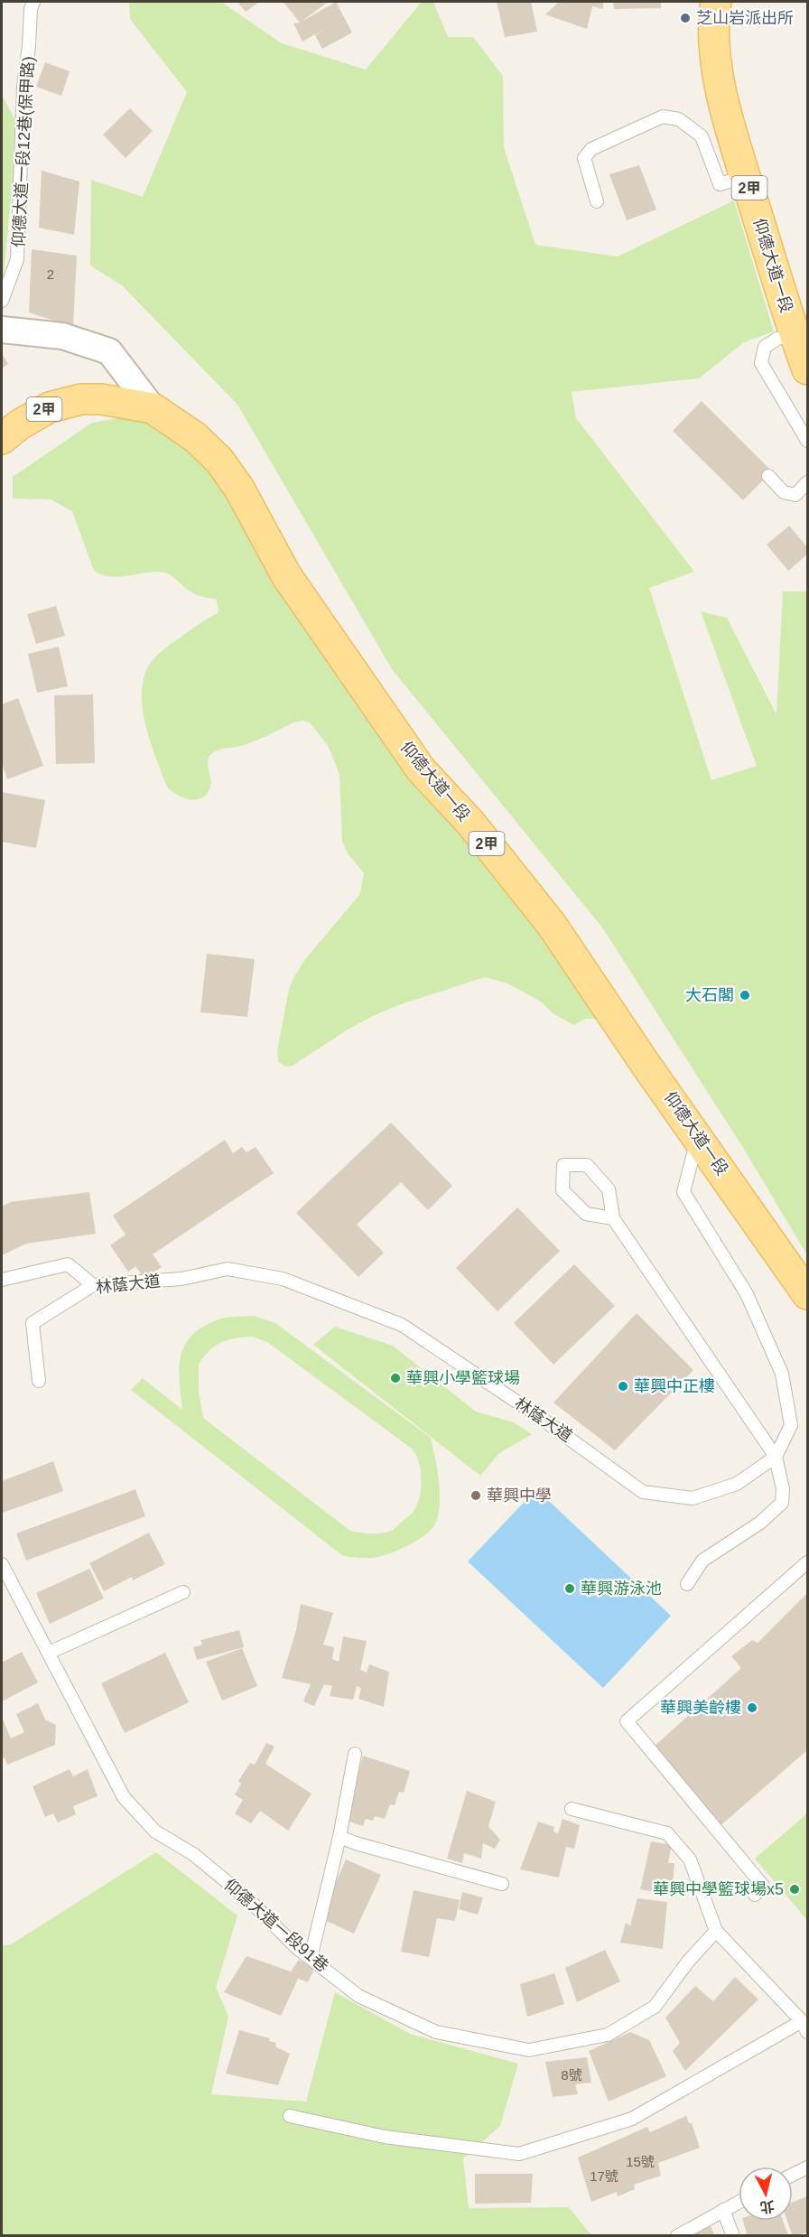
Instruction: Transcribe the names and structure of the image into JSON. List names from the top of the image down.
{
  "streets": {
    "main road": ["2甲", "仰德大道一段"],
    "lane": ["仰德大道一段12巷(保甲路)", "林蔭大道", "仰德大道一段91巷"]
  },
  "crossings": [
    ["2甲", "仰德大道一段"]
  ],
  "places": [
    "芝山岩派出所",
    "大石閣",
    "華興小學籃球場",
    "華興中正樓",
    "華興中學",
    "華興游泳池",
    "華興美齡樓",
    "華興中學籃球場x5"
  ],
  "house_numbers": [
    "2",
    "8號",
    "15號",
    "17號"
  ],
  "north": "bottom"
}
